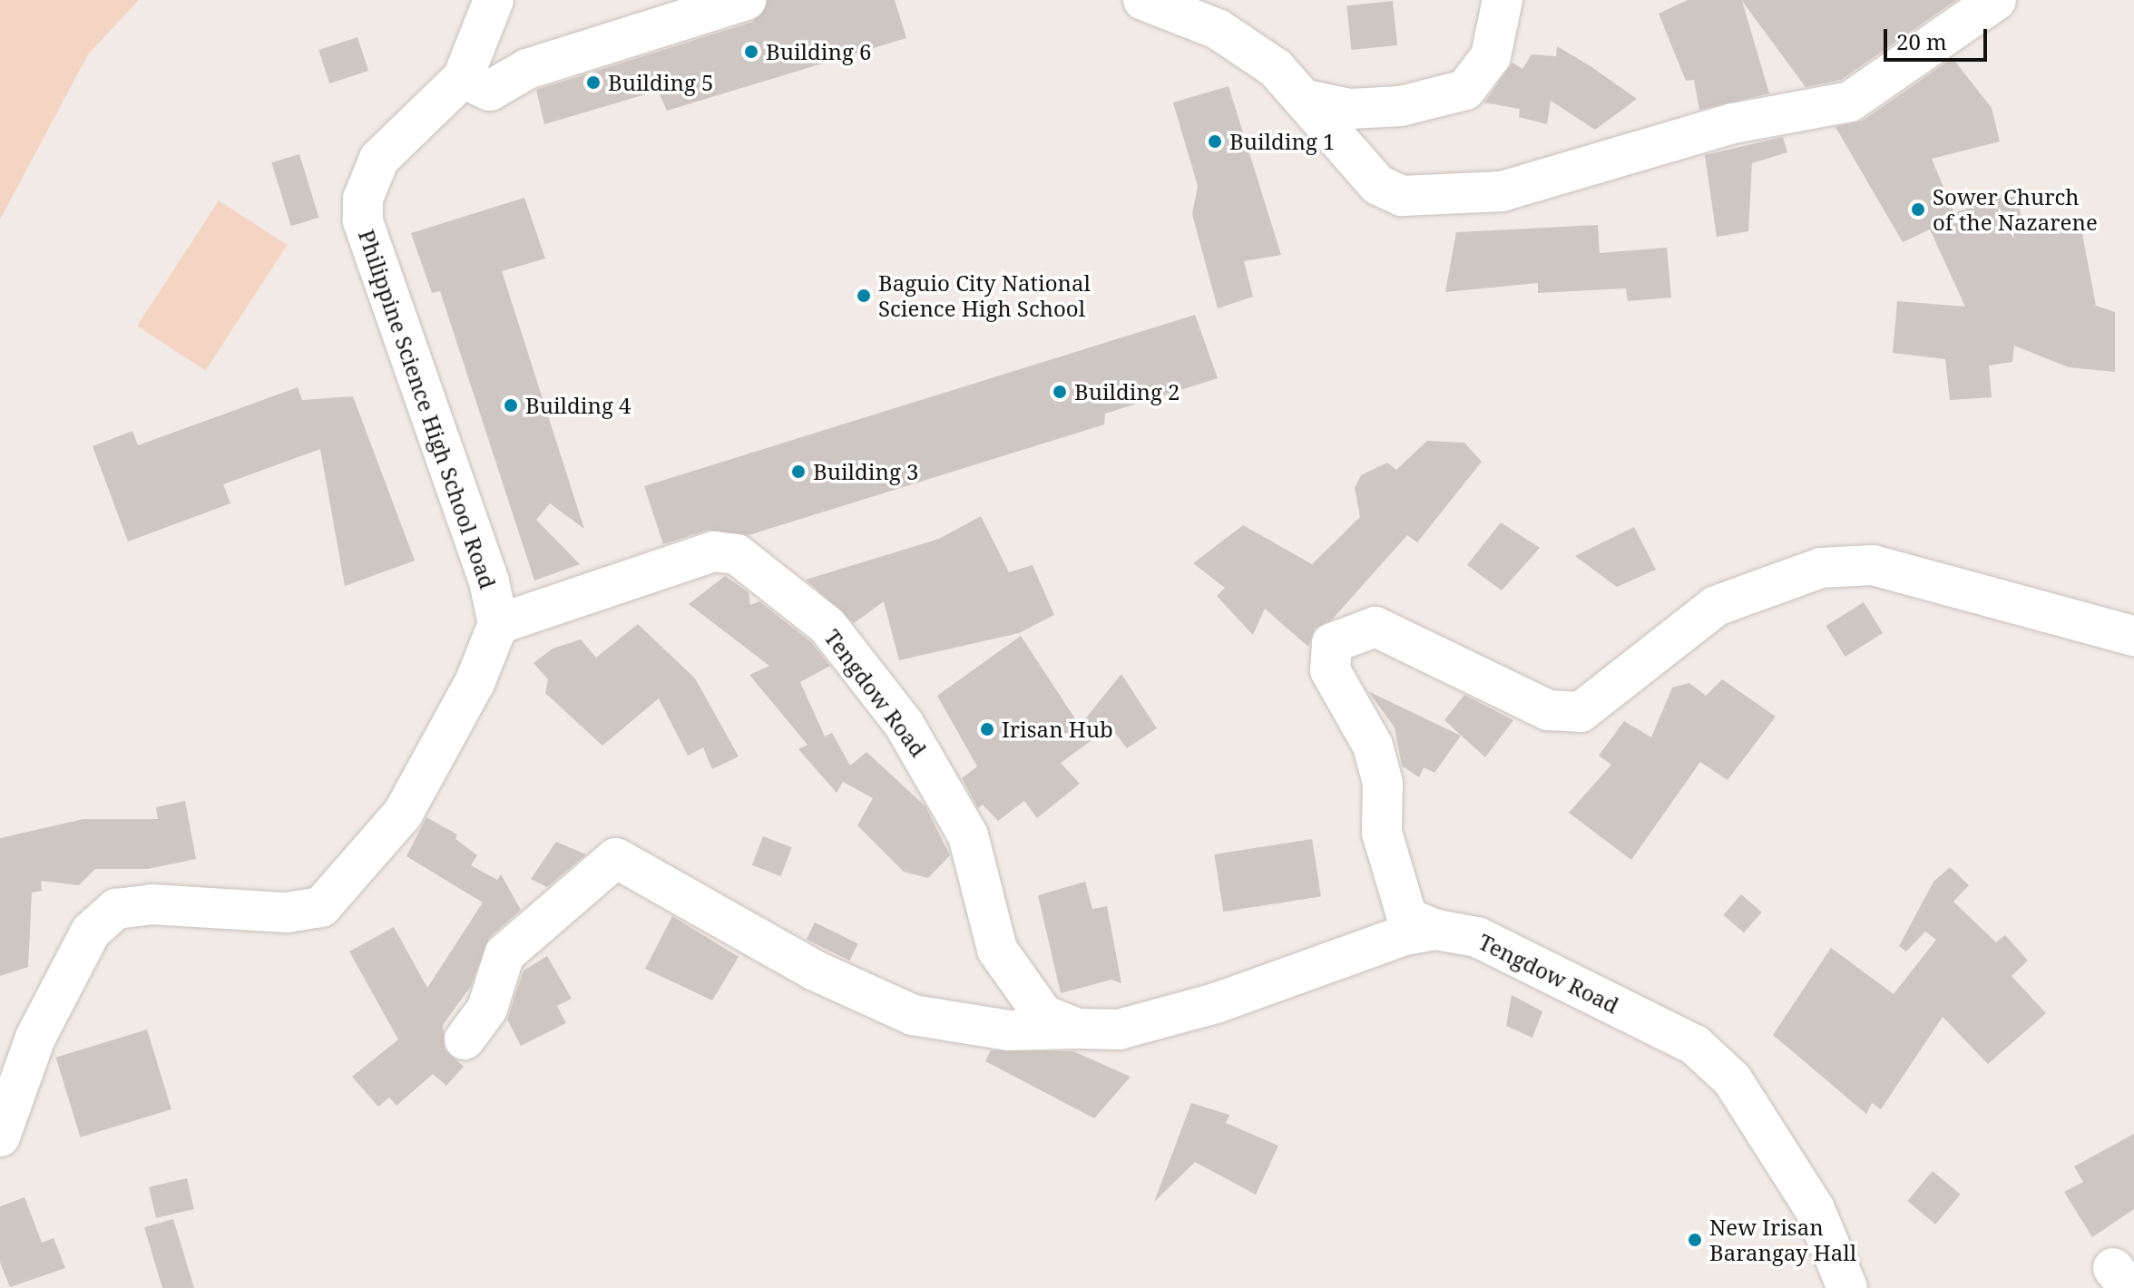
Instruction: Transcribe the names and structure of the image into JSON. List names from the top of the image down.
{
  "streets": {
    "street": ["Philippine Science High School Road", "Tengdow Road"]
  },
  "crossings": [
    ["Philippine Science High School Road", "Tengdow Road"]
  ],
  "places": [
    "Building 6",
    "Building 5",
    "Building 1",
    "Sower Church of the Nazarene",
    "Baguio City National Science High School",
    "Building 2",
    "Building 4",
    "Building 3",
    "Irisan Hub",
    "New Irisan Barangay Hall"
  ],
  "scale_bar": "20 m"
}
